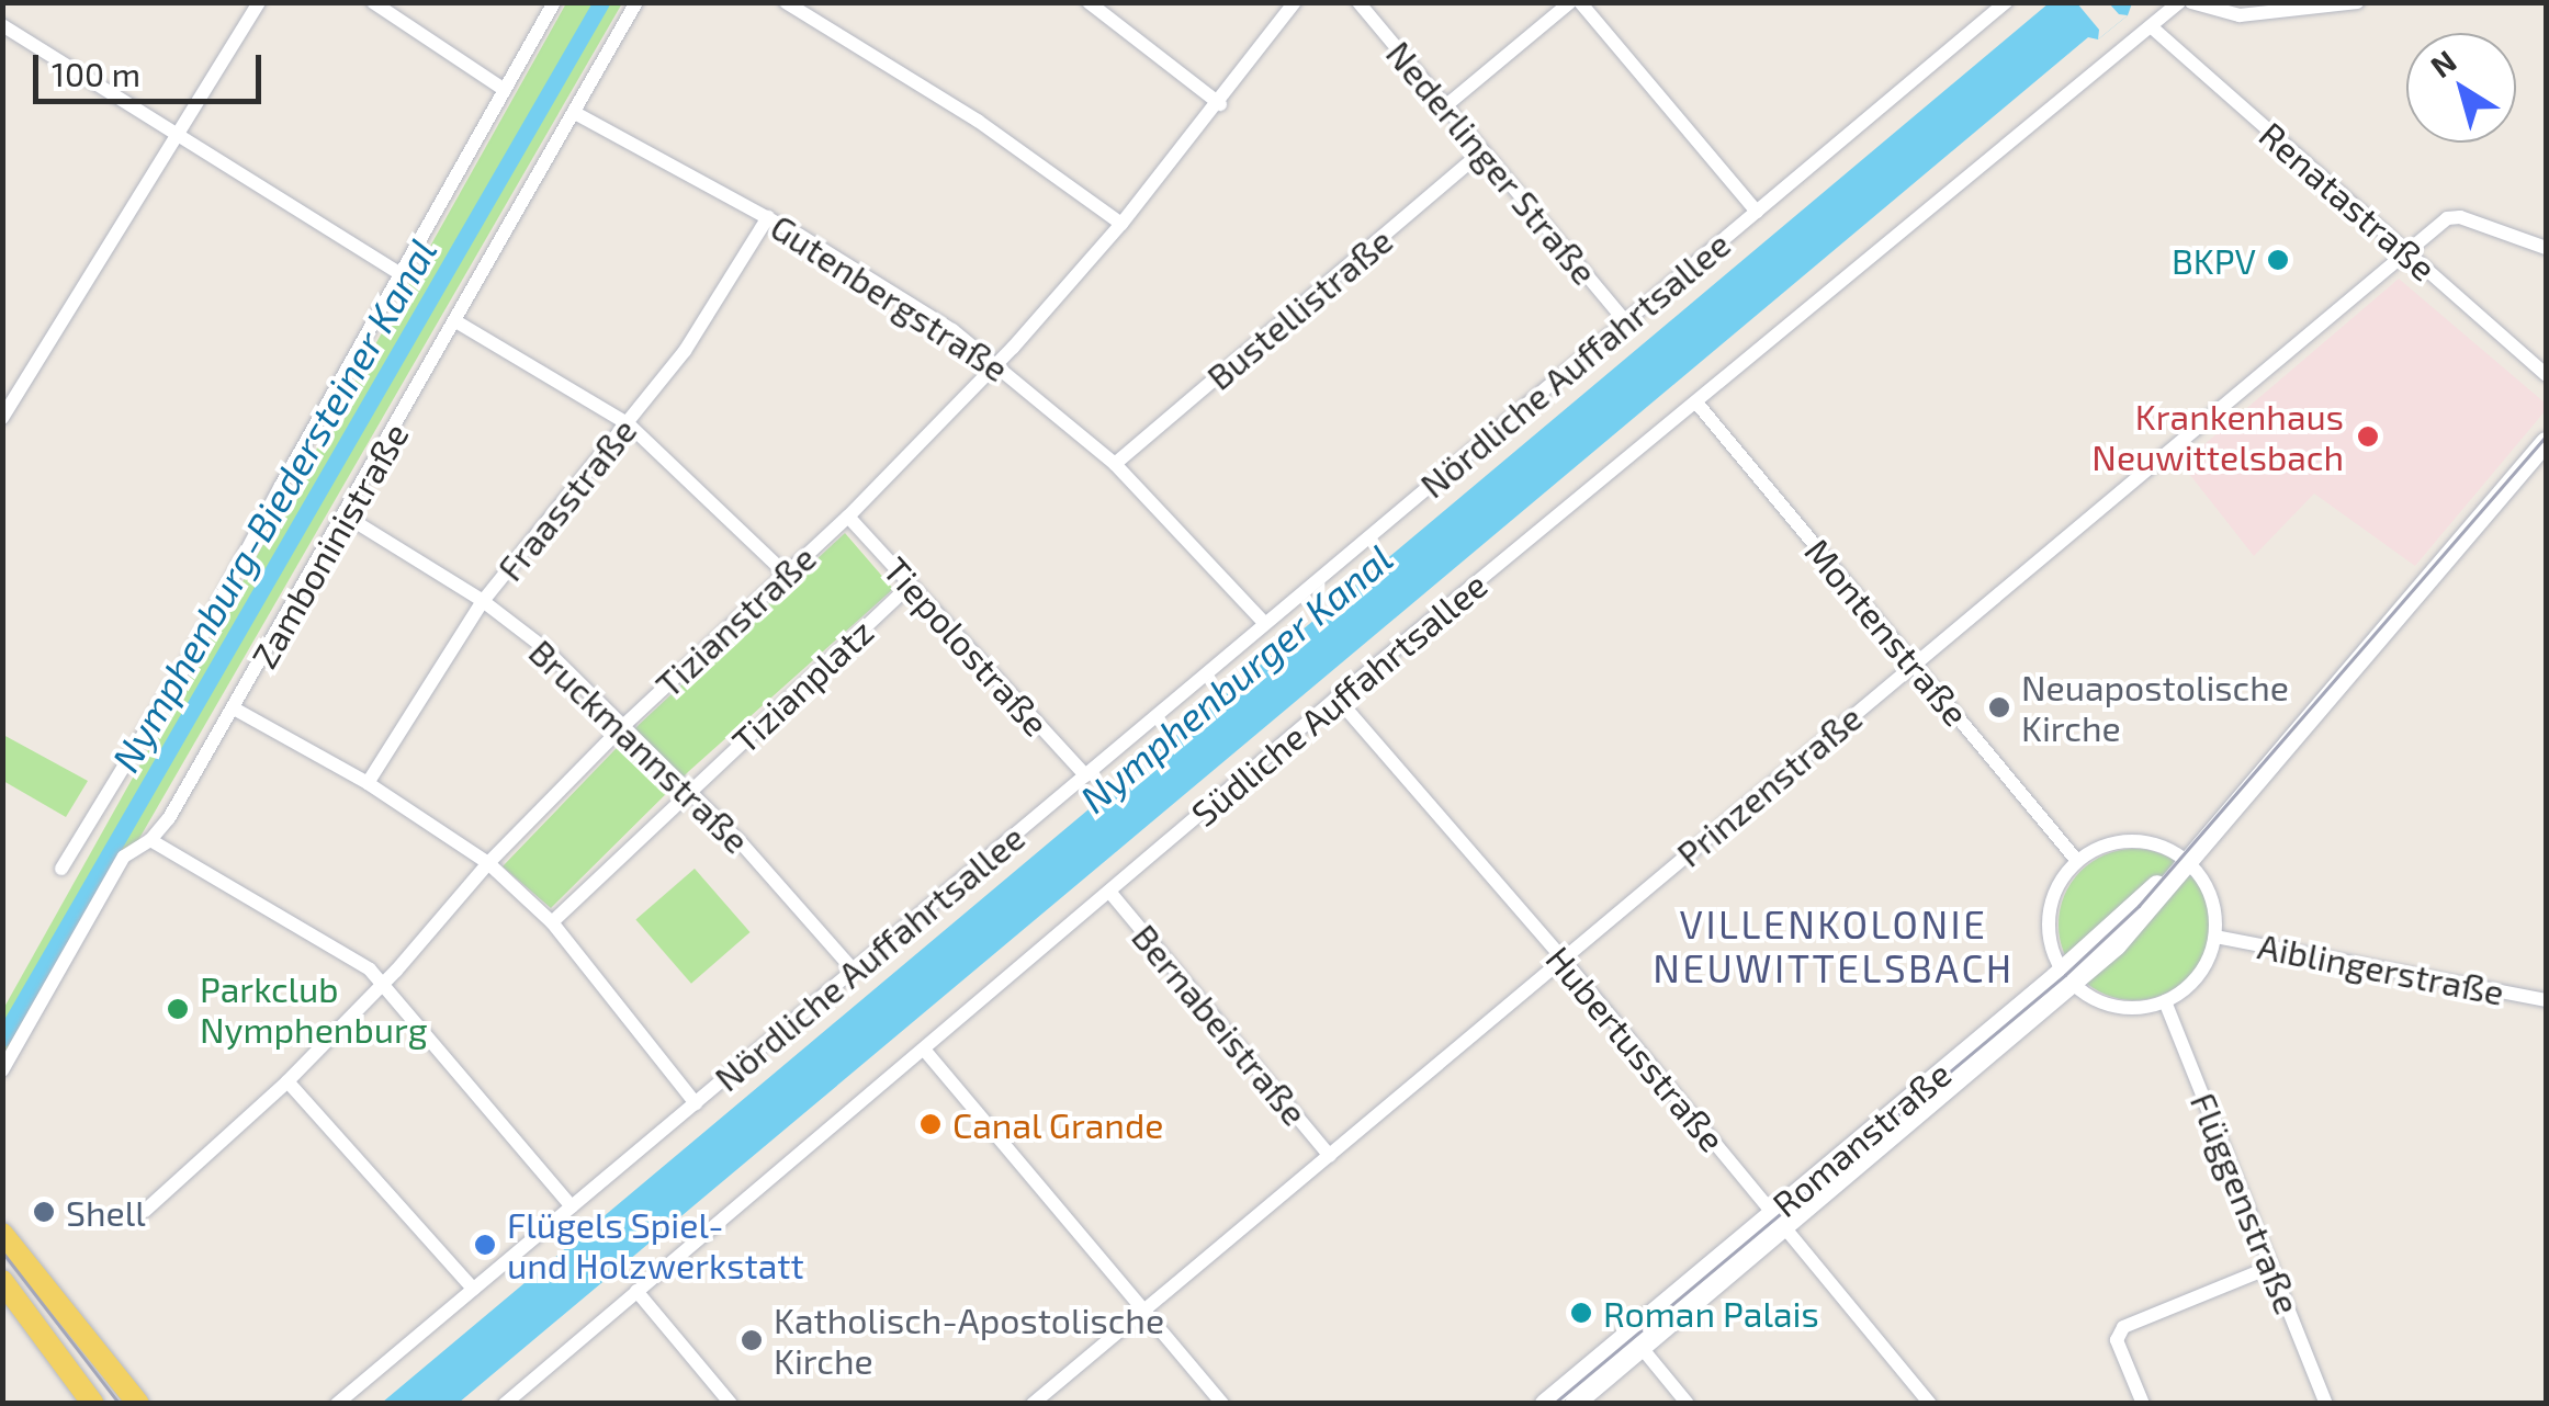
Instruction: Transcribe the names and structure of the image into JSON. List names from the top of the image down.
{
  "streets": {
    "main road": ["Romanstraße"],
    "street": [
      "Nederlinger Straße",
      "Renatastraße",
      "Gutenbergstraße",
      "Bustellistraße",
      "Nördliche Auffahrtsallee",
      "Fraasstraße",
      "Zamboninistraße",
      "Tizianstraße",
      "Montenstraße",
      "Tiepolostraße",
      "Tizianplatz",
      "Südliche Auffahrtsallee",
      "Bruckmannstraße",
      "Prinzenstraße",
      "Aiblingerstraße",
      "Bernabeistraße",
      "Hubertusstraße",
      "Flüggenstraße"
    ]
  },
  "crossings": [
    ["Nederlinger Straße", "Bustellistraße"],
    ["Nederlinger Straße", "Nördliche Auffahrtsallee"],
    ["Renatastraße", "Südliche Auffahrtsallee"],
    ["Renatastraße", "Prinzenstraße"],
    ["Gutenbergstraße", "Bustellistraße"],
    ["Gutenbergstraße", "Nördliche Auffahrtsallee"],
    ["Gutenbergstraße", "Fraasstraße"],
    ["Gutenbergstraße", "Zamboninistraße"],
    ["Gutenbergstraße", "Tizianstraße"],
    ["Nördliche Auffahrtsallee", "Tiepolostraße"],
    ["Nördliche Auffahrtsallee", "Bruckmannstraße"],
    ["Fraasstraße", "Bruckmannstraße"],
    ["Zamboninistraße", "Bruckmannstraße"],
    ["Tizianstraße", "Tiepolostraße"],
    ["Tizianstraße", "Bruckmannstraße"],
    ["Montenstraße", "Südliche Auffahrtsallee"],
    ["Montenstraße", "Prinzenstraße"],
    ["Tiepolostraße", "Tizianplatz"],
    ["Tizianplatz", "Bruckmannstraße"],
    ["Südliche Auffahrtsallee", "Bernabeistraße"],
    ["Südliche Auffahrtsallee", "Hubertusstraße"],
    ["Prinzenstraße", "Bernabeistraße"],
    ["Prinzenstraße", "Hubertusstraße"],
    ["Hubertusstraße", "Romanstraße"]
  ],
  "districts": ["VILLENKOLONIE NEUWITTELSBACH"],
  "water": ["Nymphenburg-Biedersteiner Kanal", "Nymphenburger Kanal"],
  "places": [
    "BKPV",
    "Krankenhaus Neuwittelsbach",
    "Neuapostolische Kirche",
    "Parkclub Nymphenburg",
    "Canal Grande",
    "Shell",
    "Flügels Spiel- und Holzwerkstatt",
    "Roman Palais",
    "Katholisch-Apostolische Kirche"
  ],
  "scale_bar": "100 m",
  "north": "top left"
}
